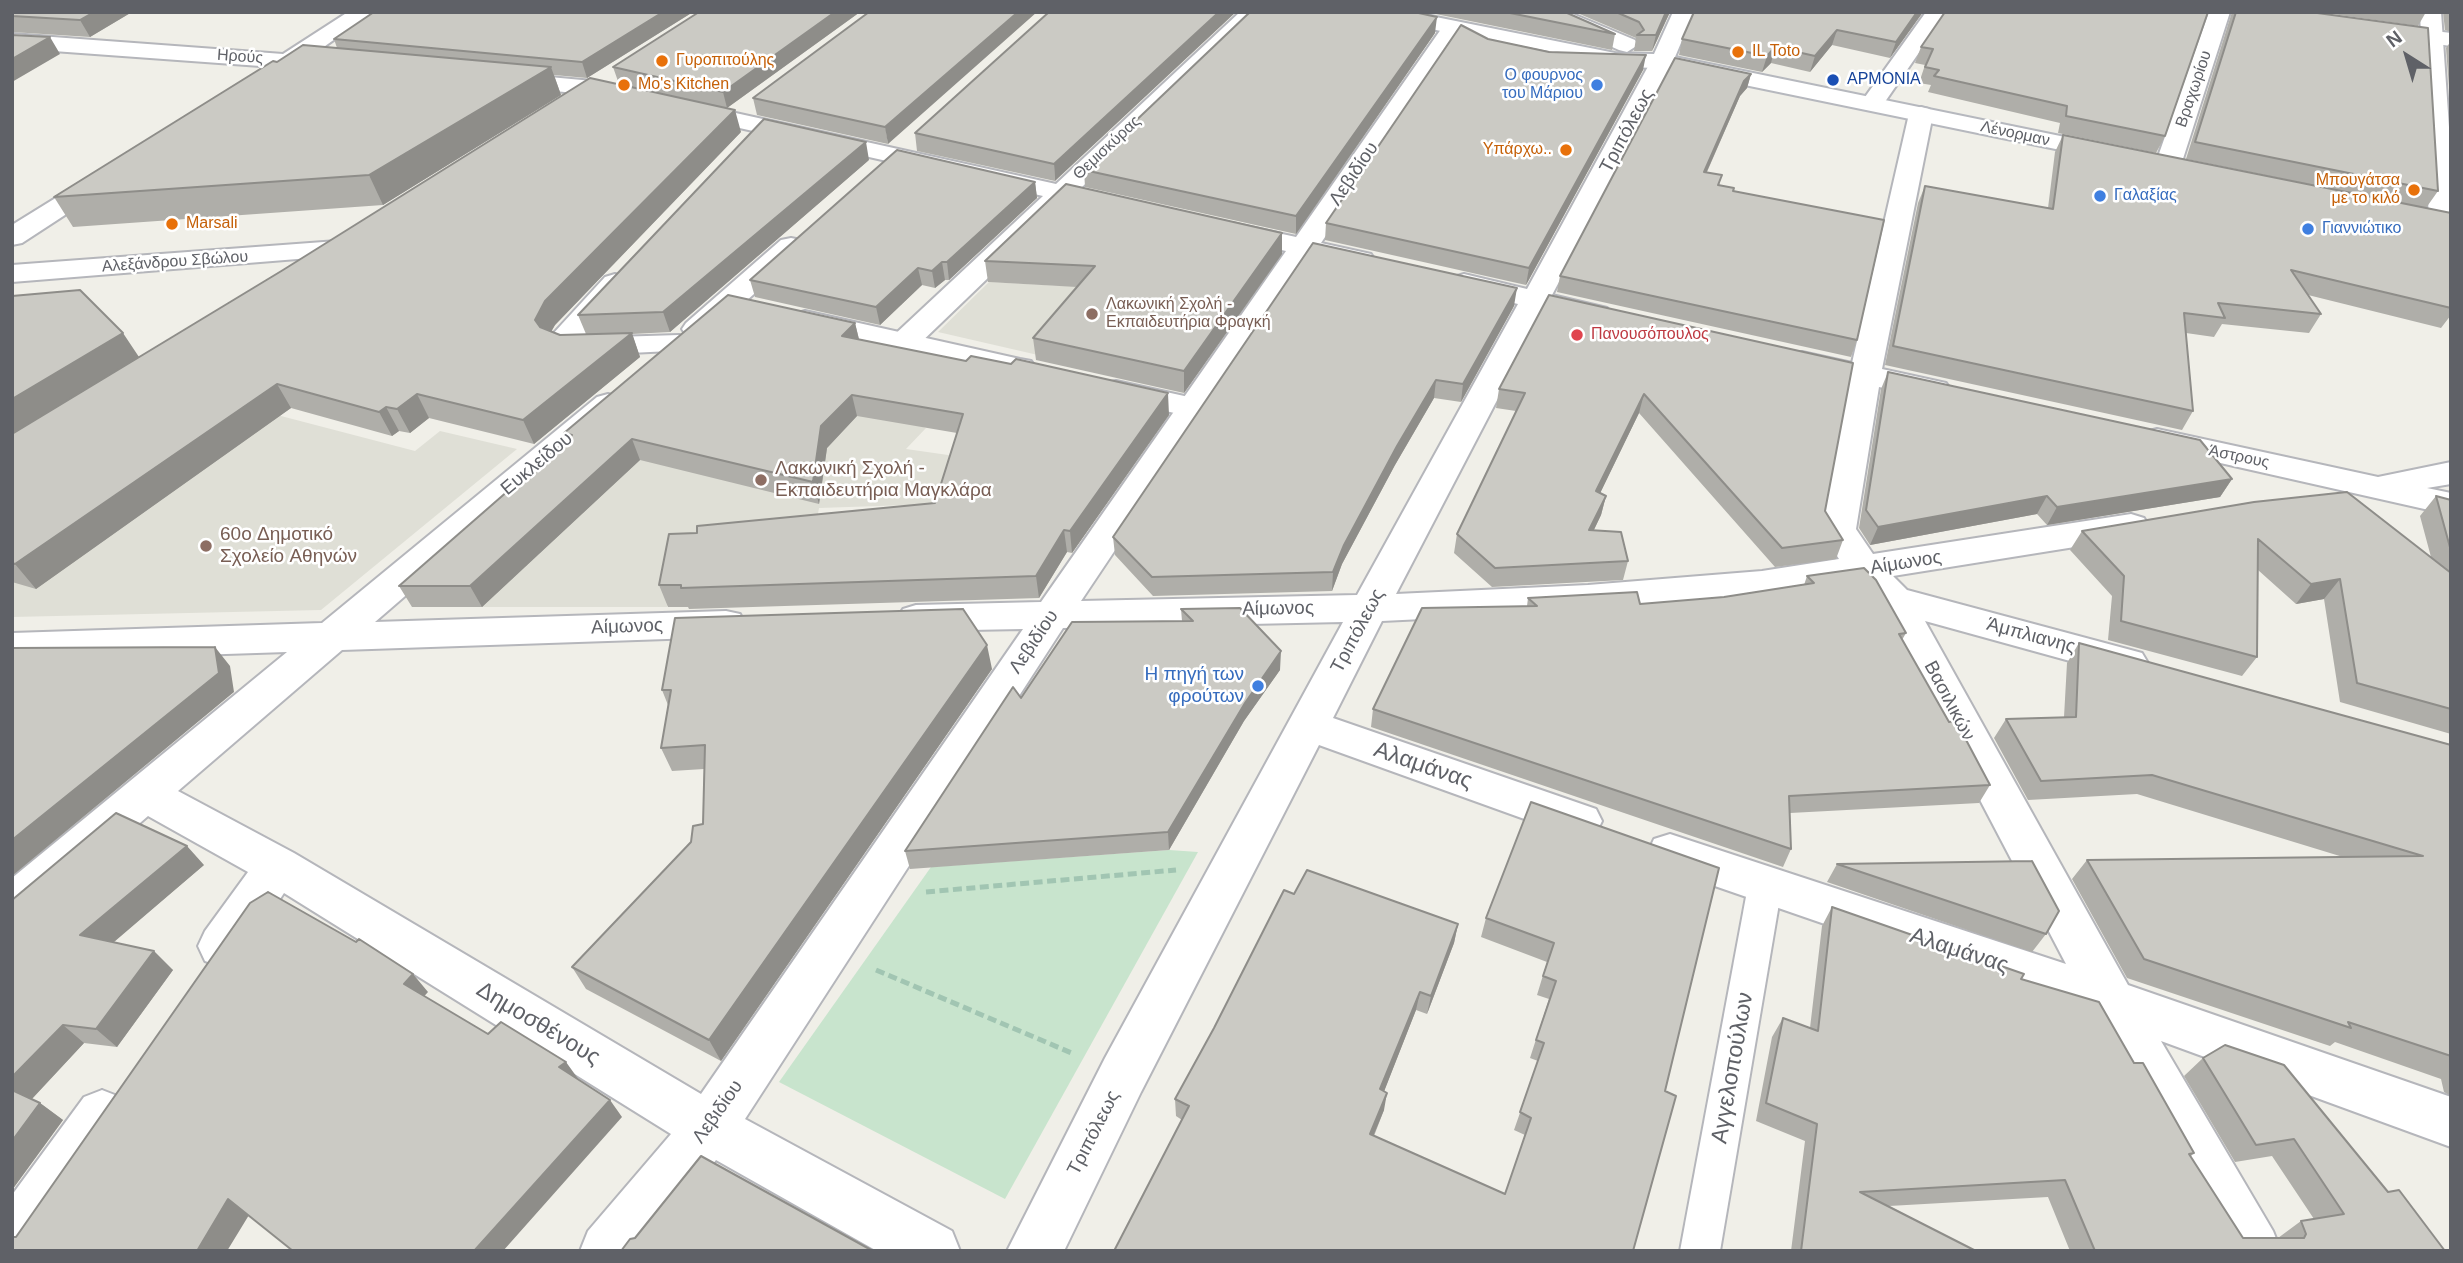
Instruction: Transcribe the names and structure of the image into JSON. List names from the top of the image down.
{
  "streets": {
    "street": [
      "Ηρούς",
      "Βραχωρίου",
      "Τριπόλεως",
      "Λένορμαν",
      "Θεμισκύρας",
      "Λεβιδίου",
      "Αλεξάνδρου Σβώλου",
      "Άστρους",
      "Ευκλείδου",
      "Αίμωνος",
      "Άμπλιανης",
      "Βασιλικών",
      "Αλαμάνας",
      "Δημοσθένους"
    ],
    "lane": ["Αγγελοπούλων"]
  },
  "crossings": [
    ["Βραχωρίου", "Λένορμαν"],
    ["Τριπόλεως", "Λένορμαν"],
    ["Τριπόλεως", "Αίμωνος"],
    ["Τριπόλεως", "Αλαμάνας"],
    ["Λένορμαν", "Λεβιδίου"],
    ["Λένορμαν", "Βασιλικών"],
    ["Λεβιδίου", "Αίμωνος"],
    ["Λεβιδίου", "Δημοσθένους"],
    ["Ευκλείδου", "Αίμωνος"],
    ["Ευκλείδου", "Δημοσθένους"],
    ["Αίμωνος", "Βασιλικών"],
    ["Άμπλιανης", "Βασιλικών"],
    ["Βασιλικών", "Αλαμάνας"],
    ["Αλαμάνας", "Αγγελοπούλων"]
  ],
  "places": [
    "IL Toto",
    "Γυροπιτούλης",
    "ΑΡΜΟΝΙΑ",
    "Mo's Kitchen",
    "Ο φουρνος του Μάριου",
    "Υπάρχω..",
    "Μπουγάτσα με το κιλό",
    "Γαλαξίας",
    "Marsali",
    "Γιαννιώτικο",
    "Λακωνική Σχολή - Εκπαιδευτήρια Φραγκή",
    "Πανουσόπουλος",
    "Λακωνική Σχολή - Εκπαιδευτήρια Μαγκλάρα",
    "60ο Δημοτικό Σχολείο Αθηνών",
    "Η πηγή των φρούτων"
  ],
  "north": "top left"
}
